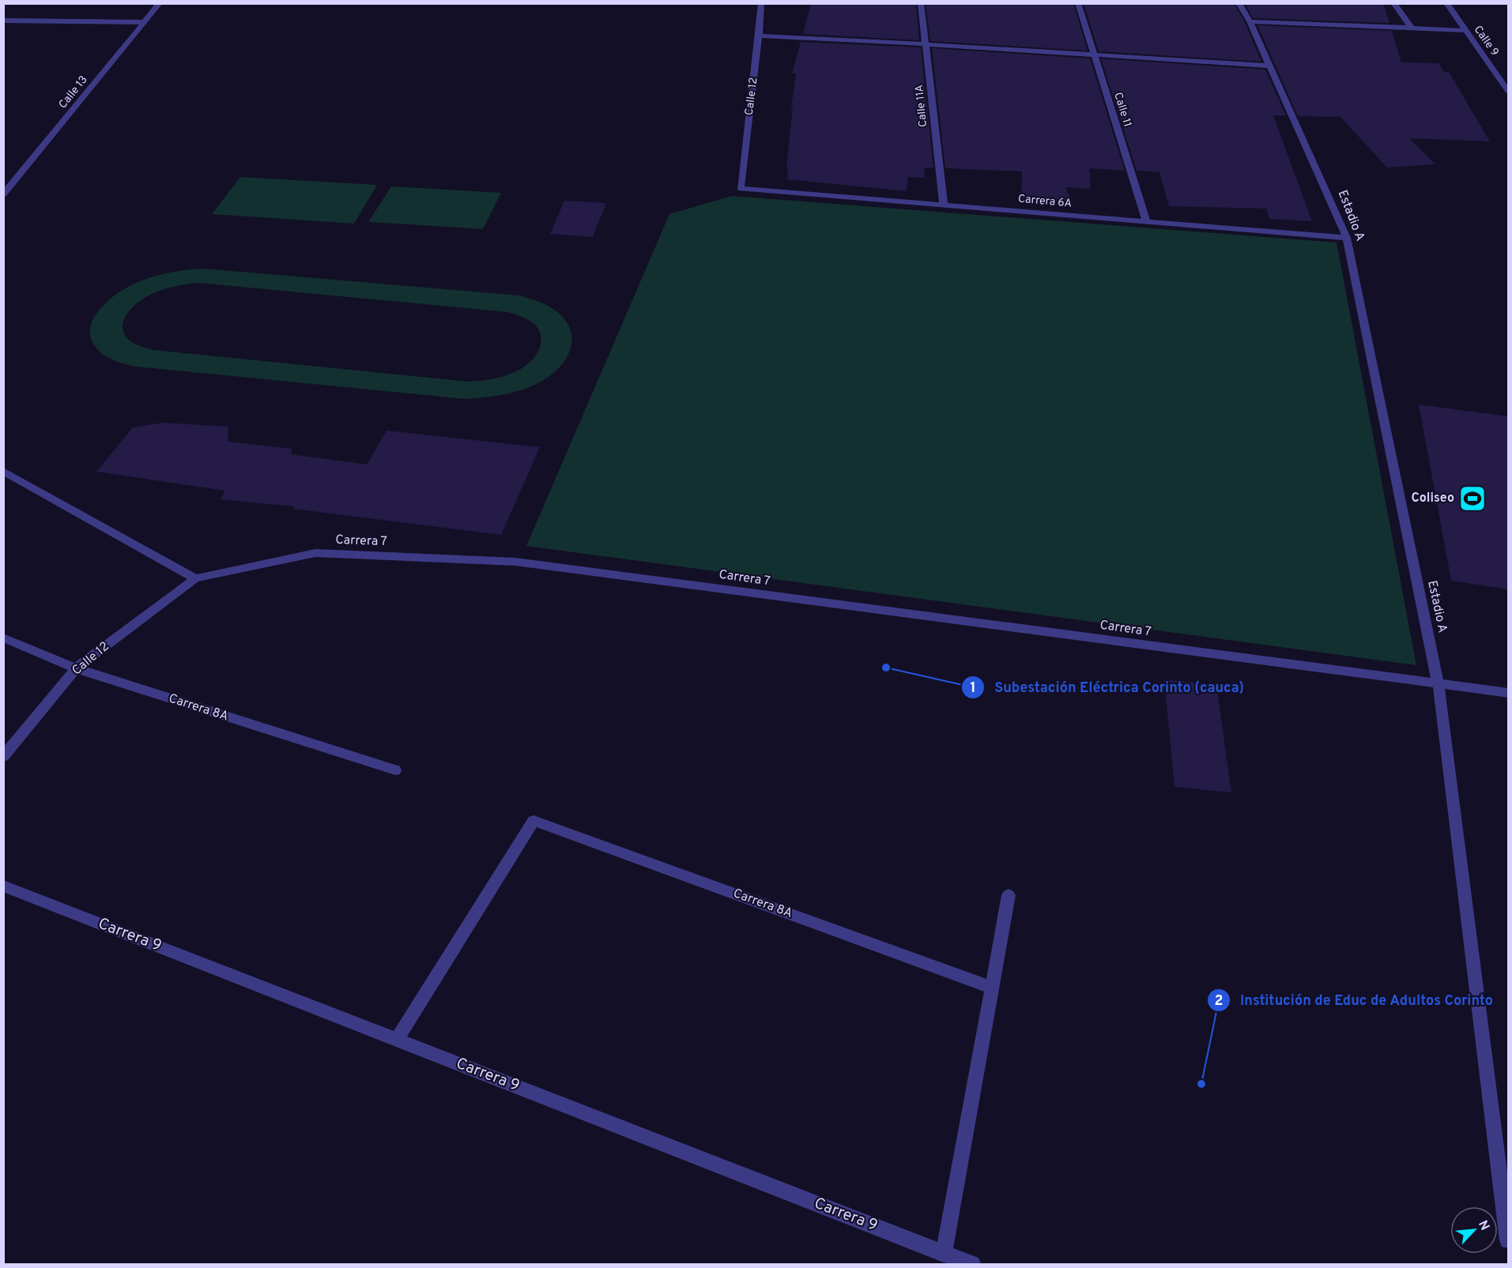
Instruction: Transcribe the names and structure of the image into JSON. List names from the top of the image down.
{
  "streets": {
    "street": [
      "Calle 9",
      "Calle 13",
      "Calle 12",
      "Calle 11A",
      "Calle 11",
      "Carrera 6A",
      "Estadio A",
      "Carrera 7",
      "Carrera 8A",
      "Carrera 9"
    ]
  },
  "crossings": [
    ["Calle 12", "Carrera 6A"],
    ["Calle 12", "Carrera 7"],
    ["Calle 12", "Carrera 8A"],
    ["Calle 11A", "Carrera 6A"],
    ["Calle 11", "Carrera 6A"],
    ["Carrera 6A", "Estadio A"],
    ["Estadio A", "Carrera 7"],
    ["Carrera 8A", "Carrera 9"]
  ],
  "places": {
    "sports": ["Coliseo"],
    "other": ["Subestación Eléctrica Corinto (cauca)", "Institución de Educ de Adultos Corinto"]
  },
  "north": "top right"
}
